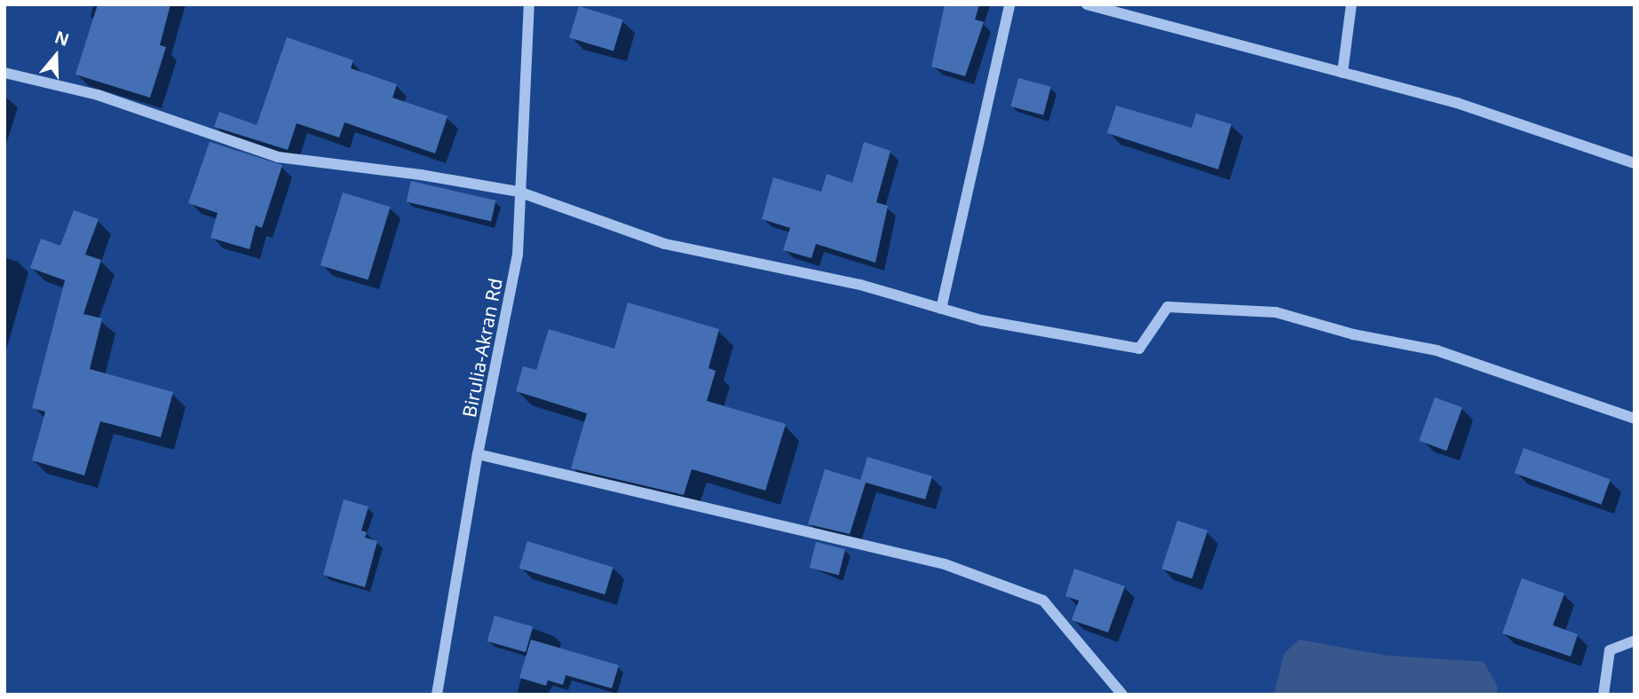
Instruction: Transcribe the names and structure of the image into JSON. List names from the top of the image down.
{
  "streets": {
    "street": ["Birulia-Akran Rd"]
  },
  "north": "top"
}
